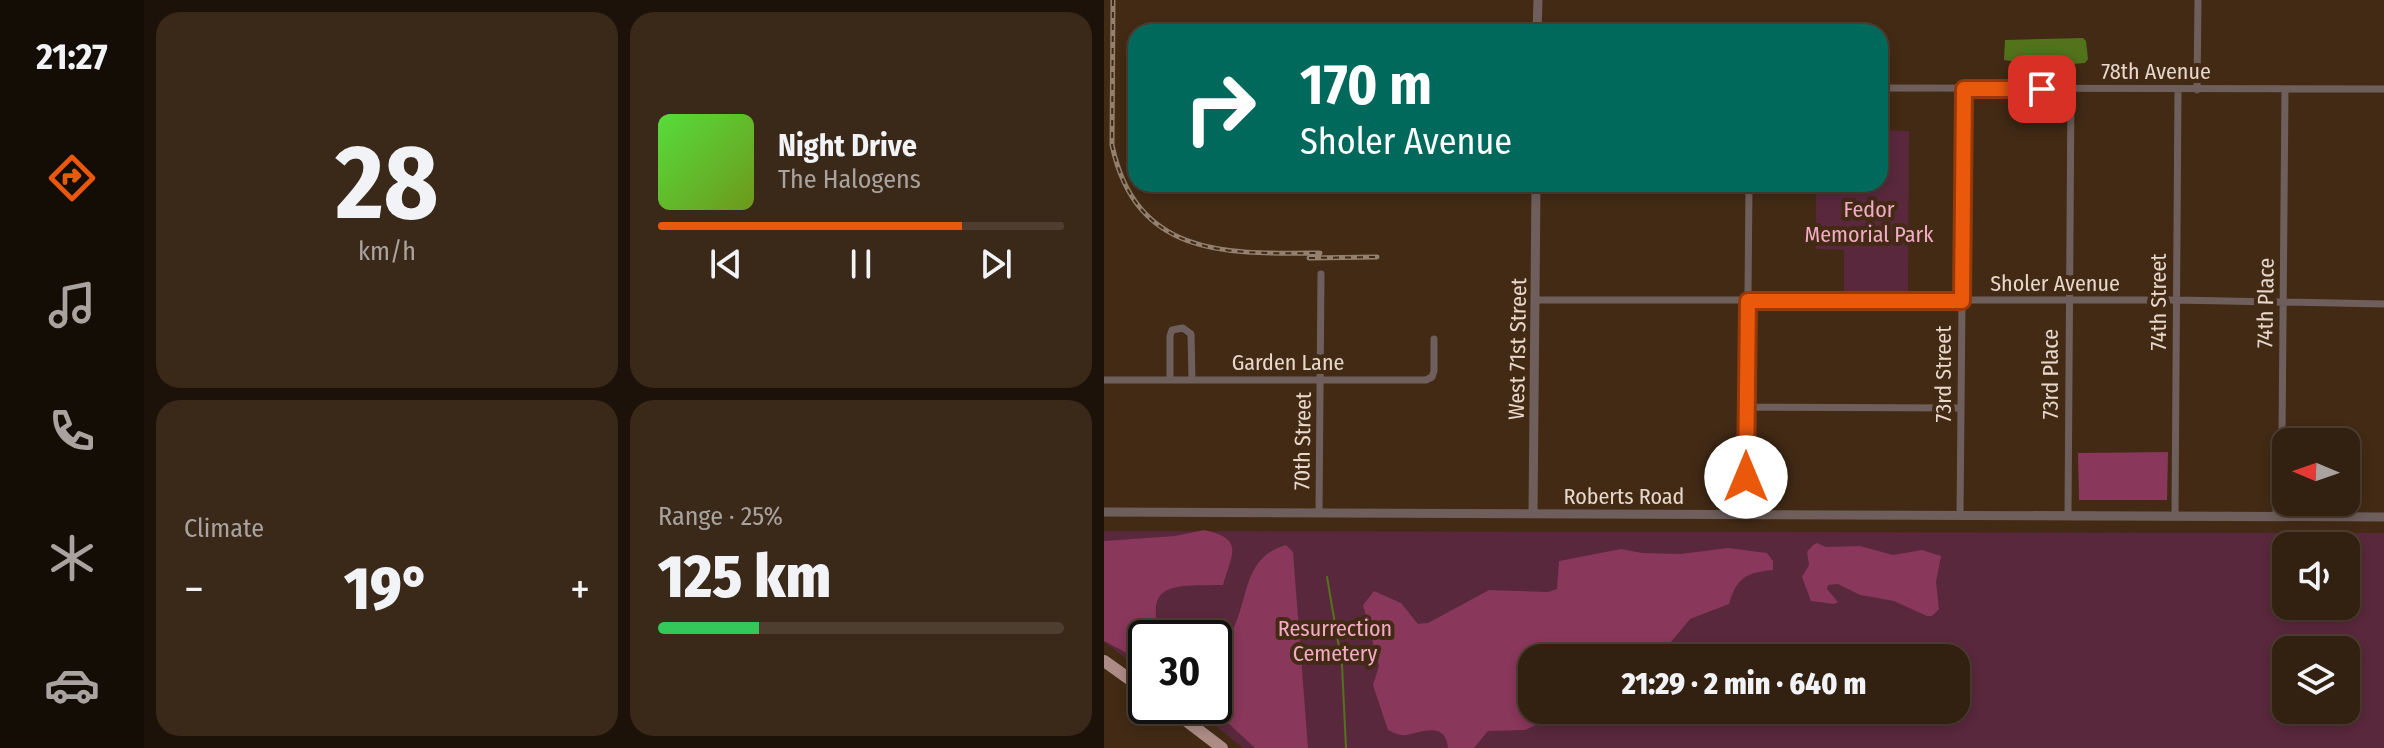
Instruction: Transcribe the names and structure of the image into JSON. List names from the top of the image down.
{
  "streets": {
    "street": [
      "78th Avenue",
      "Sholer Avenue",
      "74th Street",
      "74th Place",
      "West 71st Street",
      "Garden Lane",
      "73rd Street",
      "73rd Place",
      "70th Street",
      "Roberts Road"
    ]
  },
  "crossings": [
    ["78th Avenue", "74th Street"],
    ["78th Avenue", "74th Place"],
    ["78th Avenue", "73rd Street"],
    ["78th Avenue", "73rd Place"],
    ["Sholer Avenue", "74th Street"],
    ["Sholer Avenue", "74th Place"],
    ["Sholer Avenue", "West 71st Street"],
    ["Sholer Avenue", "73rd Street"],
    ["Sholer Avenue", "73rd Place"],
    ["74th Street", "Roberts Road"],
    ["West 71st Street", "Roberts Road"],
    ["Garden Lane", "70th Street"],
    ["73rd Street", "Roberts Road"],
    ["73rd Place", "Roberts Road"],
    ["70th Street", "Roberts Road"]
  ],
  "parks": ["Fedor Memorial Park", "Resurrection Cemetery"],
  "north": "left",
  "page": {
    "tabs": "21:27",
    "tile": [
      ["28", "km/h"],
      "Climate",
      ["Range · 25%", "125 km"]
    ],
    "turn": ["170 m", "Sholer Avenue"],
    "song": ["Night Drive", "The Halogens"],
    "heat": ["−", "19°", "+"],
    "limit": "30",
    "trip": "21:29 · 2 min · 640 m"
  }
}
